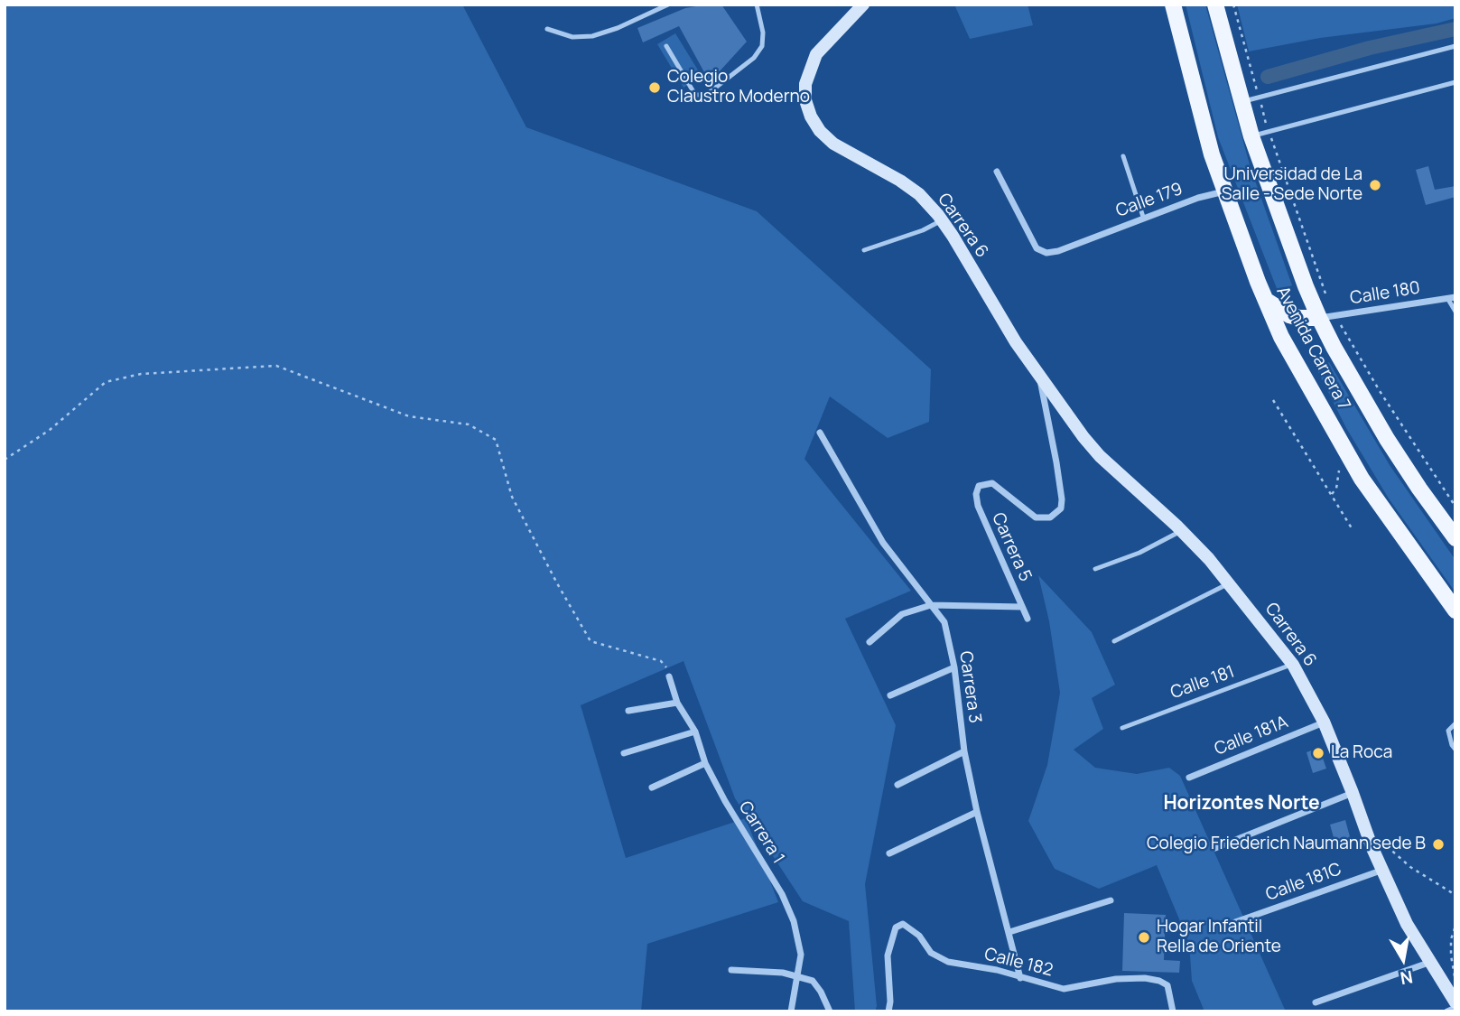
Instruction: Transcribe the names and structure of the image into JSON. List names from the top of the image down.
{
  "streets": {
    "main road": ["Avenida Carrera 7"],
    "street": [
      "Calle 179",
      "Carrera 6",
      "Calle 180",
      "Carrera 5",
      "Carrera 3",
      "Calle 181A",
      "Carrera 1",
      "Calle 181C",
      "Calle 182"
    ],
    "lane": ["Calle 181"]
  },
  "crossings": [
    ["Calle 179", "Avenida Carrera 7"],
    ["Carrera 6", "Carrera 5"],
    ["Carrera 6", "Calle 181"],
    ["Carrera 6", "Calle 181A"],
    ["Carrera 6", "Calle 181C"],
    ["Calle 180", "Avenida Carrera 7"],
    ["Carrera 3", "Calle 182"]
  ],
  "districts": ["Horizontes Norte"],
  "places": [
    "Colegio Claustro Moderno",
    "Universidad de La Salle - Sede Norte",
    "La Roca",
    "Colegio Friederich Naumann sede B",
    "Hogar Infantil Rella de Oriente"
  ],
  "north": "bottom"
}
